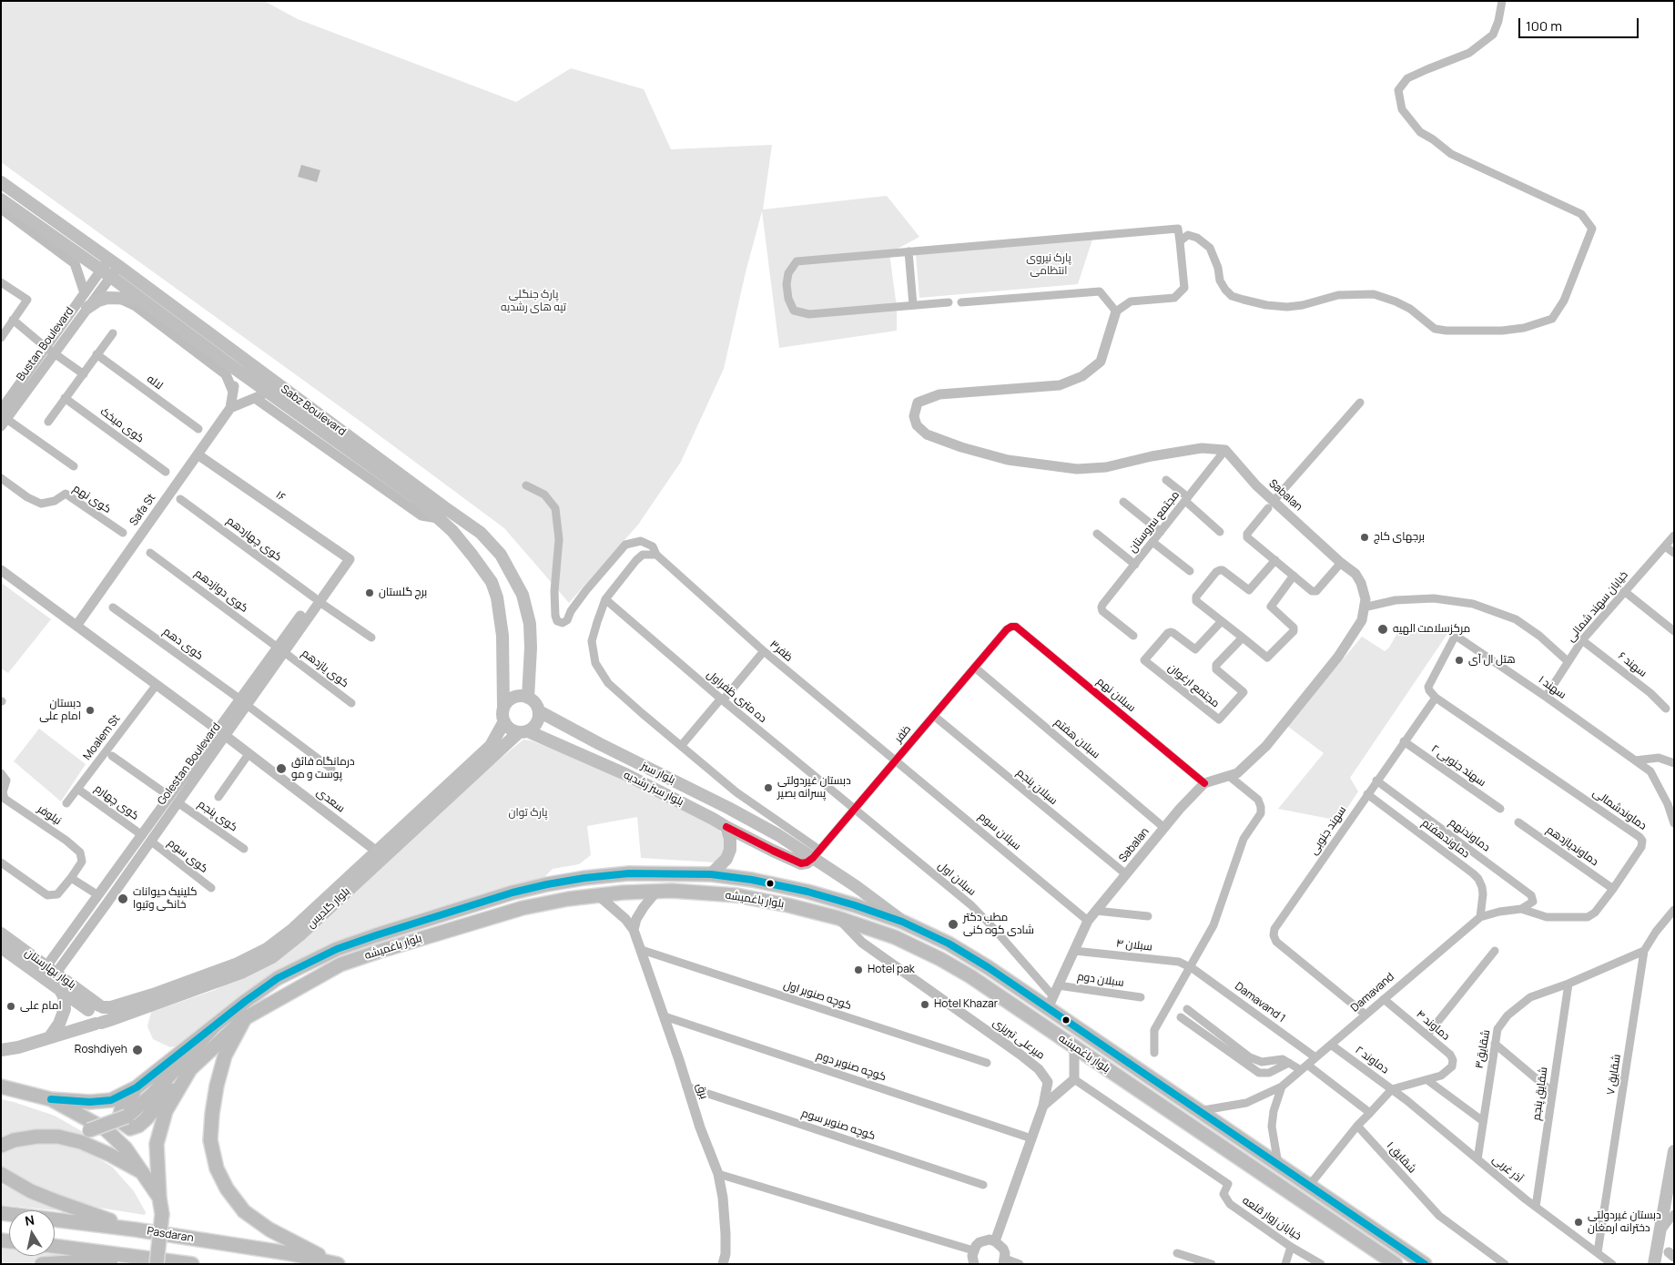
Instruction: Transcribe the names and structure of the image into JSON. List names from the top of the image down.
{
  "streets": {
    "main road": [
      "Sabz Boulevard",
      "بلوار سبز",
      "بلوار سبز رشدیه",
      "بلوار باغمیشه",
      "بلوار گلدیس",
      "بلوار بهارستان",
      "Pasdaran"
    ],
    "street": [
      "Bustan Boulevard",
      "لاله",
      "کوی میخک",
      "Sabalan",
      "۱۶",
      "کوی نهم",
      "Safa St",
      "مجتمع سروستان",
      "کوی چهاردهم",
      "کوی دوازدهم",
      "خیابان سهند شمالی",
      "کوی دهم",
      "ظفر۳",
      "سهند ۶",
      "کوی یازدهم",
      "مجتمع ارغوان",
      "سهند ۱",
      "سبلان نهم",
      "ده متری ظفراول",
      "ظفر",
      "Moalem St",
      "سبلان هفتم",
      "Golestan Boulevard",
      "سهند جنوبی ۲",
      "سبلان پنجم",
      "سعدی",
      "کوی چهارم",
      "دماوندشمالی",
      "نیلوفر",
      "کوی پنجم",
      "سهند جنوبی",
      "سبلان سوم",
      "دماوندنهم",
      "دماوندهفتم",
      "دماوندیازدهم",
      "کوی سوم",
      "سبلان اول",
      "سبلان ۴",
      "سبلان دوم",
      "Damavand",
      "کوچه صنوبر اول",
      "Damavand 1",
      "دماوند ۴",
      "میرعلی تبریزی",
      "شقایق۳",
      "دماوند ۲",
      "کوچه صنوبر دوم",
      "شقایق ۷",
      "برق",
      "شقایق پنجم",
      "کوچه صنوبر سوم",
      "شقایق ۱",
      "آذر غربی",
      "خیابان زوار قلعه"
    ]
  },
  "crossings": [
    ["Bustan Boulevard", "Sabz Boulevard"],
    ["Sabz Boulevard", "بلوار سبز"],
    ["Sabz Boulevard", "بلوار سبز رشدیه"],
    ["Sabz Boulevard", "بلوار گلدیس"],
    ["Sabalan", "مجتمع سروستان"],
    ["Sabalan", "سبلان نهم"],
    ["Sabalan", "سبلان هفتم"],
    ["Sabalan", "سبلان پنجم"],
    ["Sabalan", "سبلان سوم"],
    ["Sabalan", "سبلان اول"],
    ["Sabalan", "بلوار باغمیشه"],
    ["Sabalan", "سبلان ۴"],
    ["Sabalan", "سبلان دوم"],
    ["۱۶", "Safa St"],
    ["۱۶", "Golestan Boulevard"],
    ["Safa St", "سعدی"],
    ["کوی چهاردهم", "Golestan Boulevard"],
    ["کوی دوازدهم", "کوی یازدهم"],
    ["کوی دوازدهم", "Golestan Boulevard"],
    ["خیابان سهند شمالی", "سهند ۶"],
    ["خیابان سهند شمالی", "سهند ۱"],
    ["کوی دهم", "Golestan Boulevard"],
    ["ظفر۳", "ظفر"],
    ["ظفر۳", "سبلان سوم"],
    ["کوی یازدهم", "Golestan Boulevard"],
    ["سهند ۱", "دماوندشمالی"],
    ["سهند ۱", "سهند جنوبی"],
    ["سبلان نهم", "ظفر"],
    ["ده متری ظفراول", "ظفر"],
    ["ده متری ظفراول", "سبلان اول"],
    ["ظفر", "سبلان هفتم"],
    ["ظفر", "بلوار سبز"],
    ["ظفر", "سبلان پنجم"],
    ["ظفر", "بلوار سبز رشدیه"],
    ["ظفر", "سبلان سوم"],
    ["ظفر", "سبلان اول"],
    ["Moalem St", "سعدی"],
    ["Moalem St", "کوی چهارم"],
    ["Golestan Boulevard", "سعدی"],
    ["Golestan Boulevard", "کوی چهارم"],
    ["Golestan Boulevard", "کوی پنجم"],
    ["Golestan Boulevard", "کوی سوم"],
    ["Golestan Boulevard", "بلوار بهارستان"],
    ["سهند جنوبی ۲", "سهند جنوبی"],
    ["بلوار سبز", "بلوار سبز رشدیه"],
    ["بلوار سبز", "بلوار باغمیشه"],
    ["بلوار سبز", "بلوار گلدیس"],
    ["بلوار سبز رشدیه", "بلوار گلدیس"],
    ["سعدی", "بلوار گلدیس"],
    ["کوی چهارم", "کوی سوم"],
    ["دماوندشمالی", "سهند جنوبی"],
    ["دماوندشمالی", "دماوندنهم"],
    ["دماوندشمالی", "دماوندهفتم"],
    ["دماوندشمالی", "دماوندیازدهم"],
    ["دماوندشمالی", "Damavand"],
    ["سهند جنوبی", "دماوندنهم"],
    ["سهند جنوبی", "دماوندهفتم"],
    ["سهند جنوبی", "Damavand"],
    ["دماوندهفتم", "Damavand"],
    ["سبلان اول", "بلوار باغمیشه"],
    ["بلوار باغمیشه", "میرعلی تبریزی"],
    ["بلوار باغمیشه", "برق"],
    ["بلوار گلدیس", "بلوار بهارستان"],
    ["سبلان ۴", "Damavand 1"],
    ["Damavand", "Damavand 1"],
    ["Damavand", "دماوند ۴"],
    ["Damavand", "دماوند ۲"],
    ["کوچه صنوبر اول", "برق"],
    ["دماوند ۴", "دماوند ۲"],
    ["دماوند ۴", "آذر غربی"],
    ["میرعلی تبریزی", "کوچه صنوبر دوم"],
    ["شقایق۳", "شقایق ۷"],
    ["شقایق۳", "شقایق پنجم"],
    ["شقایق۳", "آذر غربی"],
    ["دماوند ۲", "آذر غربی"],
    ["کوچه صنوبر دوم", "برق"],
    ["شقایق ۷", "آذر غربی"],
    ["برق", "کوچه صنوبر سوم"],
    ["شقایق پنجم", "آذر غربی"]
  ],
  "parks": ["پارک نیروی انتظامی", "پارک جنگلی تپه های رشدیه", "پارک توان"],
  "places": [
    "برجهای کاج",
    "برج گلستان",
    "مرکزسلامت الهیه",
    "هتل ال آی",
    "دبستان امام علی",
    "درمانگاه فائق پوست و مو",
    "دبستان غیردولتی پسرانه بصیر",
    "کلینیک حیوانات خانگی وتیوا",
    "مطب دکتر شادی کوه کنی",
    "Hotel pak",
    "Hotel Khazar",
    "امام علی",
    "Roshdiyeh",
    "دبستان غیردولتی دخترانه ارمغان"
  ],
  "scale_bar": "100 m",
  "north": "top"
}
